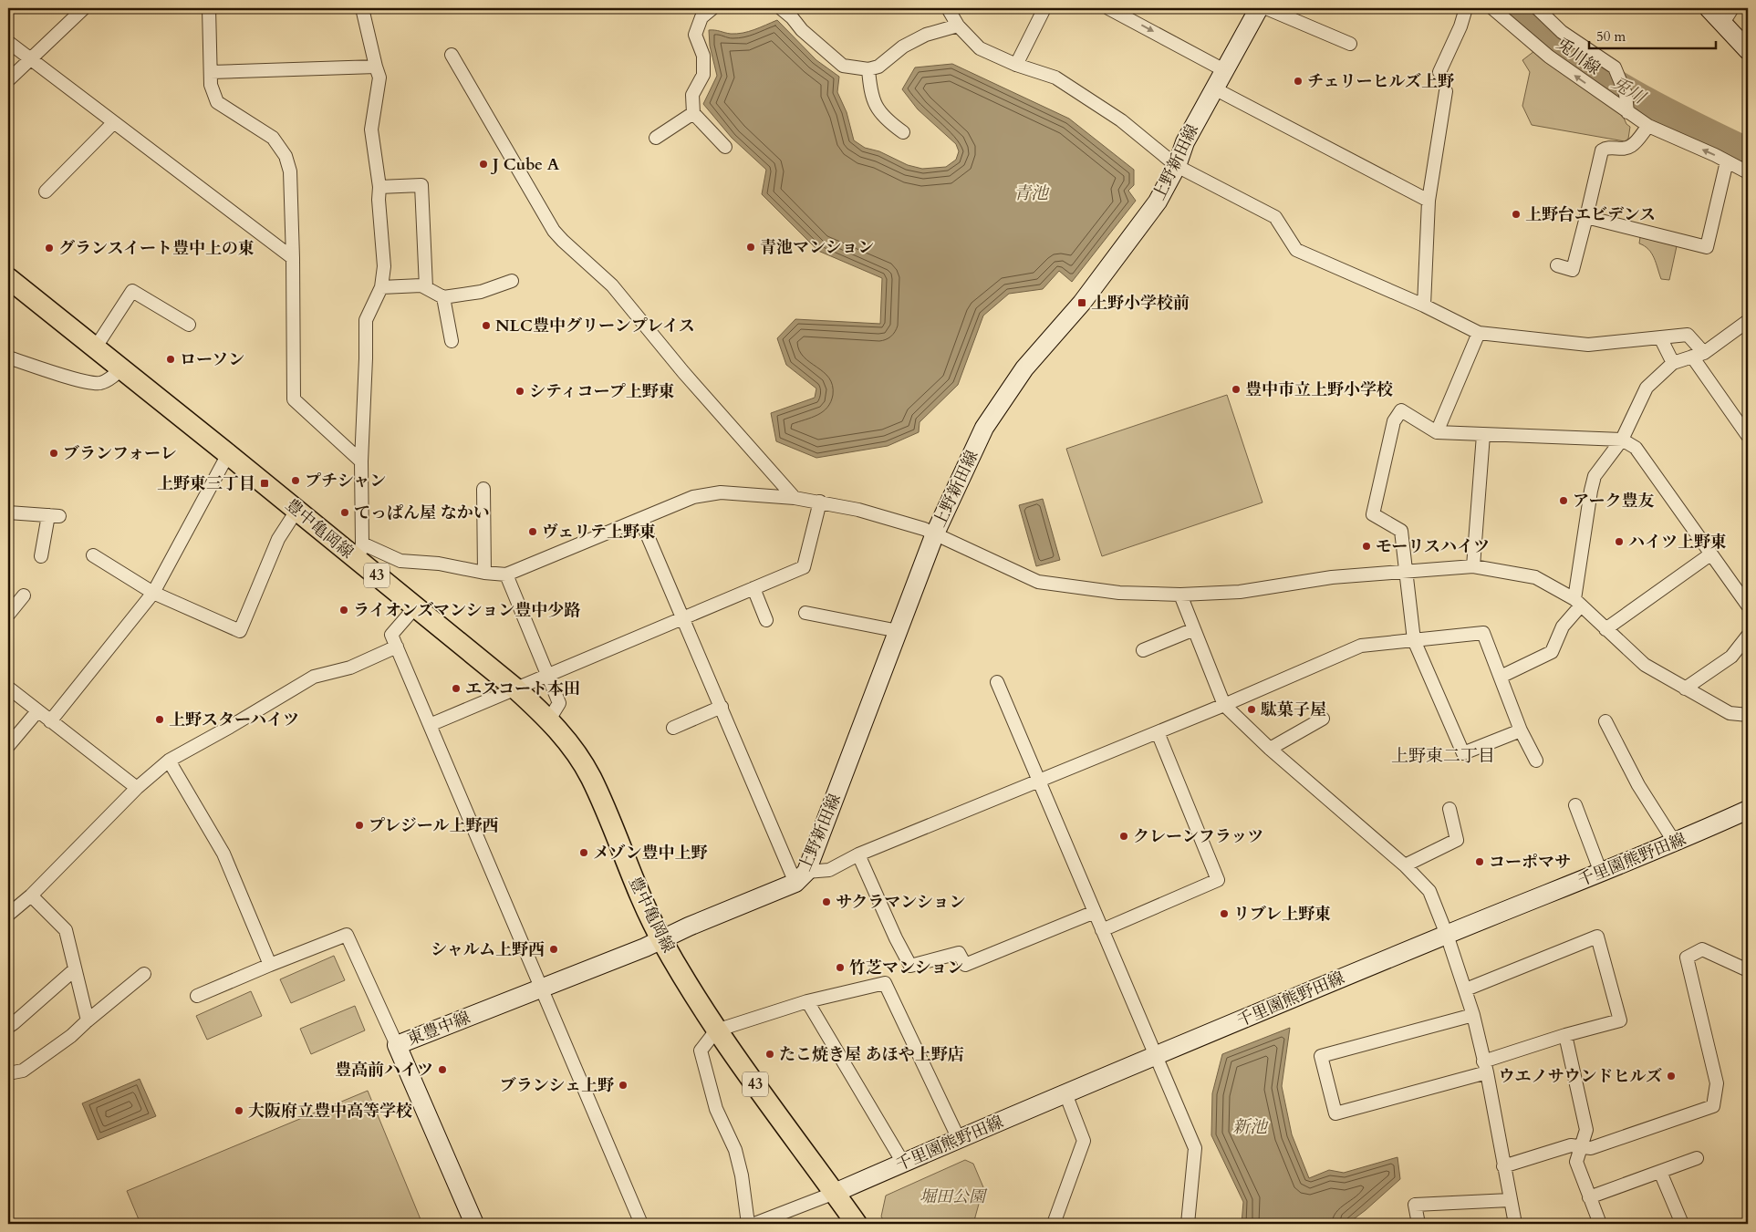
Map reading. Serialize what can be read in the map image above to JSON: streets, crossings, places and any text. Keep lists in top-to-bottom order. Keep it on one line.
{"streets":{"main road":["豊中亀岡線","43"],"street":["兎川線","上野新田線","千里園熊野田線","東豊中線"]},"crossings":[["上野新田線","豊中亀岡線"],["上野新田線","東豊中線"],["豊中亀岡線","千里園熊野田線"],["豊中亀岡線","東豊中線"]],"districts":["上野東二丁目"],"water":["兎川","青池","新池"],"parks":["堀田公園"],"places":{"other":["チェリーヒルズ上野","J Cube A","上野台エビデンス","青池マンション","グランスイート豊中上の東","NLC豊中グリーンプレイス","ローソン","豊中市立上野小学校","シティコープ上野東","ブランフォーレ","プチシャン","アーク豊友","てっぱん屋 なかい","ヴェリテ上野東","ハイツ上野東","モーリスハイツ","ライオンズマンション豊中少路","エスコート本田","駄菓子屋","上野スターハイツ","プレジール上野西","クレーンフラッツ","メゾン豊中上野","コーポマサ","サクラマンション","リブレ上野東","シャルム上野西","竹芝マンション","たこ焼き屋 あほや上野店","豊高前ハイツ","ウエノサウンドヒルズ","ブランシェ上野","大阪府立豊中高等学校"],"transit":["上野小学校前","上野東三丁目"]},"scale_bar":"50 m"}
